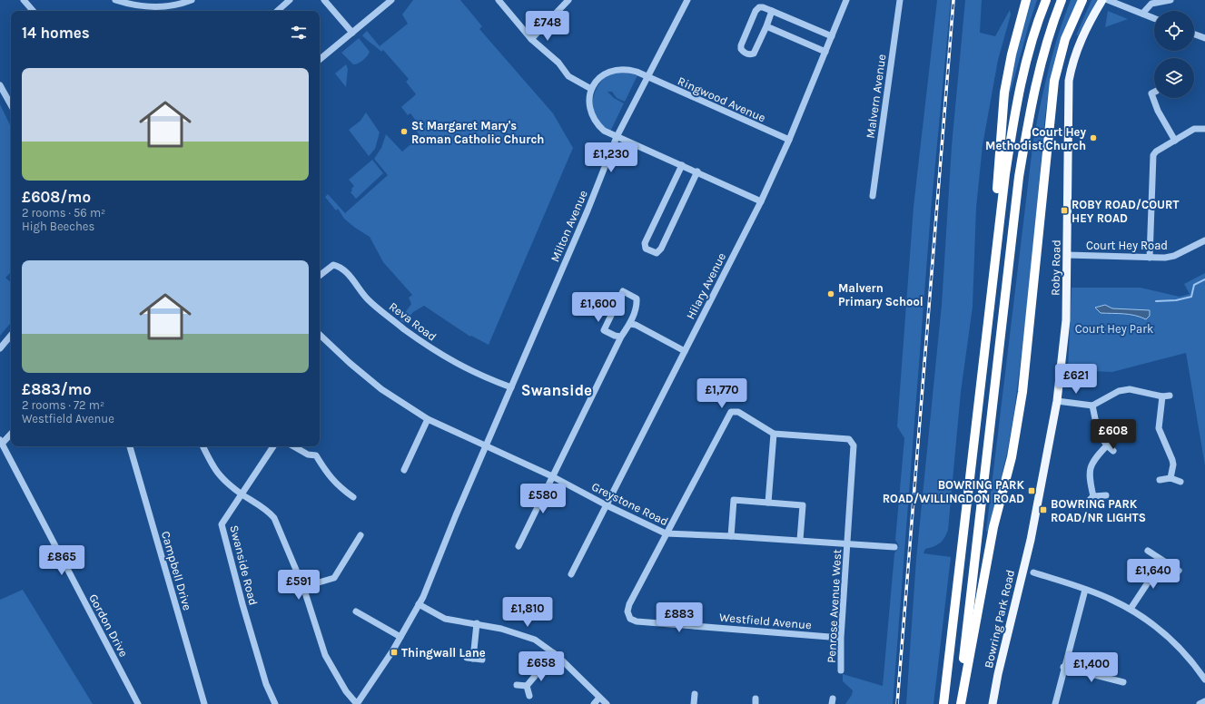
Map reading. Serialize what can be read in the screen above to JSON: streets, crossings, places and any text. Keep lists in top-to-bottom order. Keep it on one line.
{"streets":{"main road":["Roby Road","Bowring Park Road"],"street":["Malvern Avenue","Ringwood Avenue","Milton Avenue","Court Hey Road","Hilary Avenue","Reva Road","Greystone Road","Swanside Road","Campbell Drive","Penrose Avenue West","Westfield Avenue","Gordon Drive"]},"crossings":[["Ringwood Avenue","Milton Avenue"],["Ringwood Avenue","Hilary Avenue"],["Milton Avenue","Reva Road"],["Court Hey Road","Roby Road"],["Roby Road","Bowring Park Road"],["Hilary Avenue","Greystone Road"],["Greystone Road","Penrose Avenue West"],["Greystone Road","Westfield Avenue"],["Penrose Avenue West","Westfield Avenue"]],"districts":["Swanside"],"parks":["Court Hey Park"],"places":{"other":["St Margaret Mary's Roman Catholic Church","Court Hey Methodist Church","Malvern Primary School"],"transit":["ROBY ROAD/COURT HEY ROAD","BOWRING PARK ROAD/WILLINGDON ROAD","BOWRING PARK ROAD/NR LIGHTS","Thingwall Lane"]},"page":{"price":["£748","£1,230","£1,600","£621","£1,770","£608","£580","£865","£1,640","£591","£1,810","£883","£658","£1,400"],"heading":"14 homes","list":[{"name":"£608/mo","note":"2 rooms · 56 m² · High Beeches"},{"name":"£883/mo","note":"2 rooms · 72 m² · Westfield Avenue"}]}}
